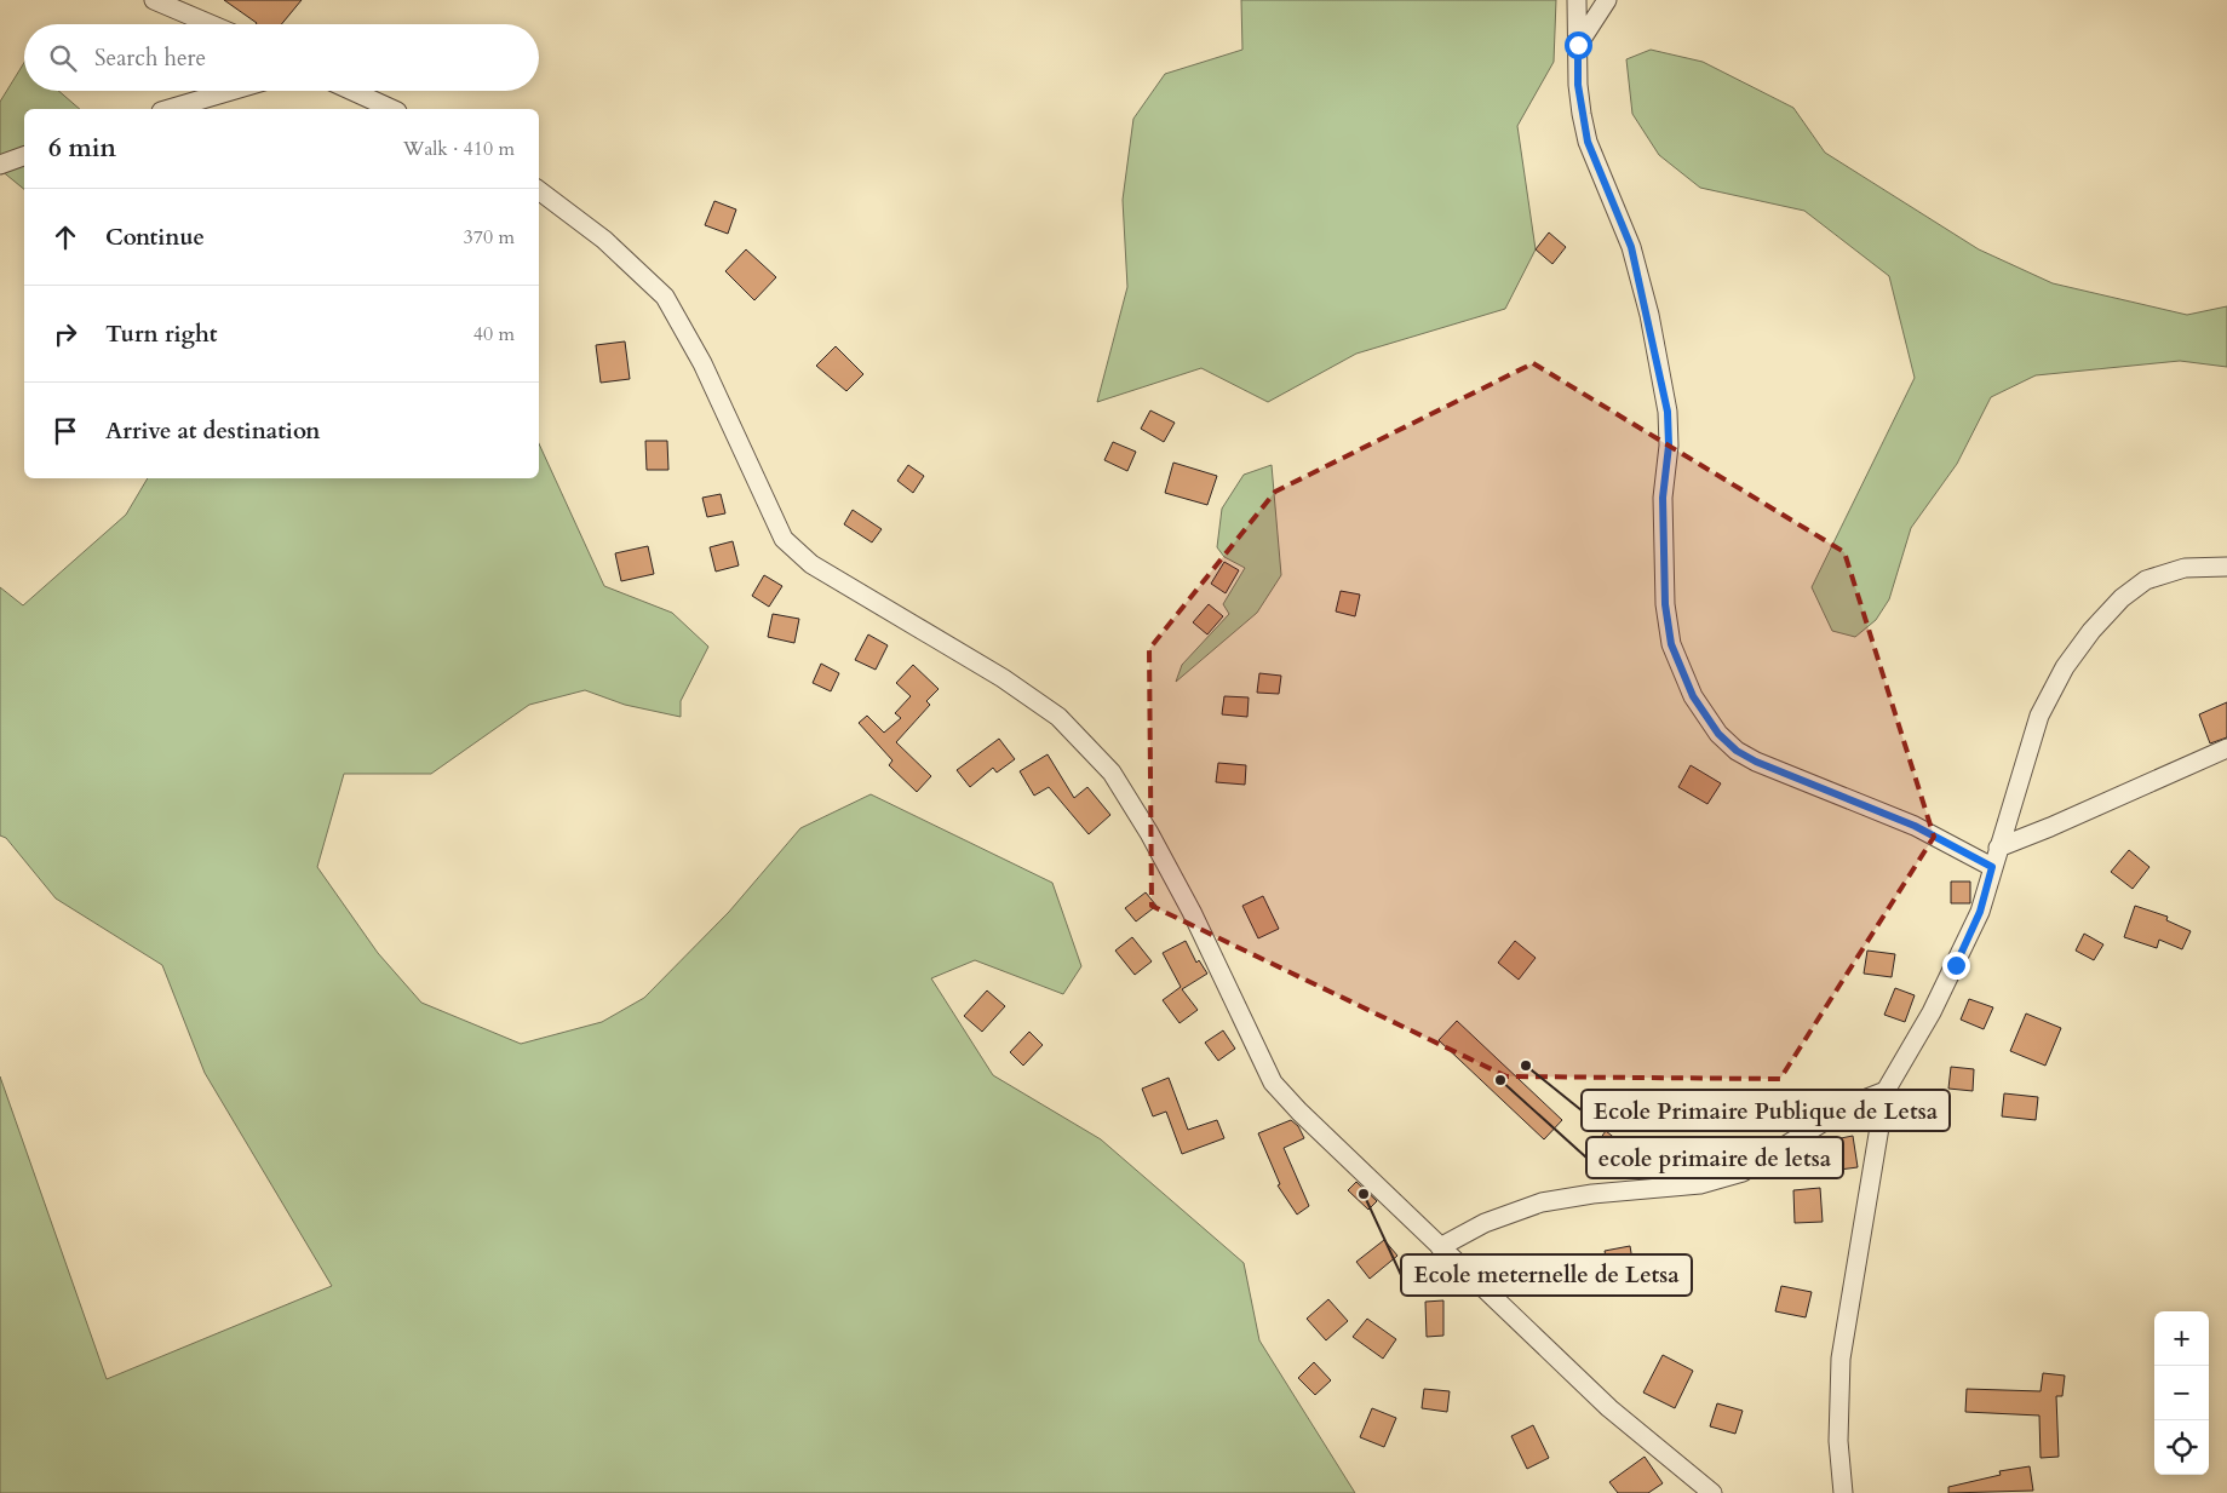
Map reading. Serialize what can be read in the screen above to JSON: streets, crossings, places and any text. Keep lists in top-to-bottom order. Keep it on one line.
{"places":["Ecole Primaire Publique de Letsa","ecole primaire de letsa","Ecole meternelle de Letsa"],"page":{"search":"Search here","heading":["6 min","Walk · 410 m"],"list":[["Continue","370 m"],["Turn right","40 m"],"Arrive at destination"],"map_buttons":["+","−"]}}
